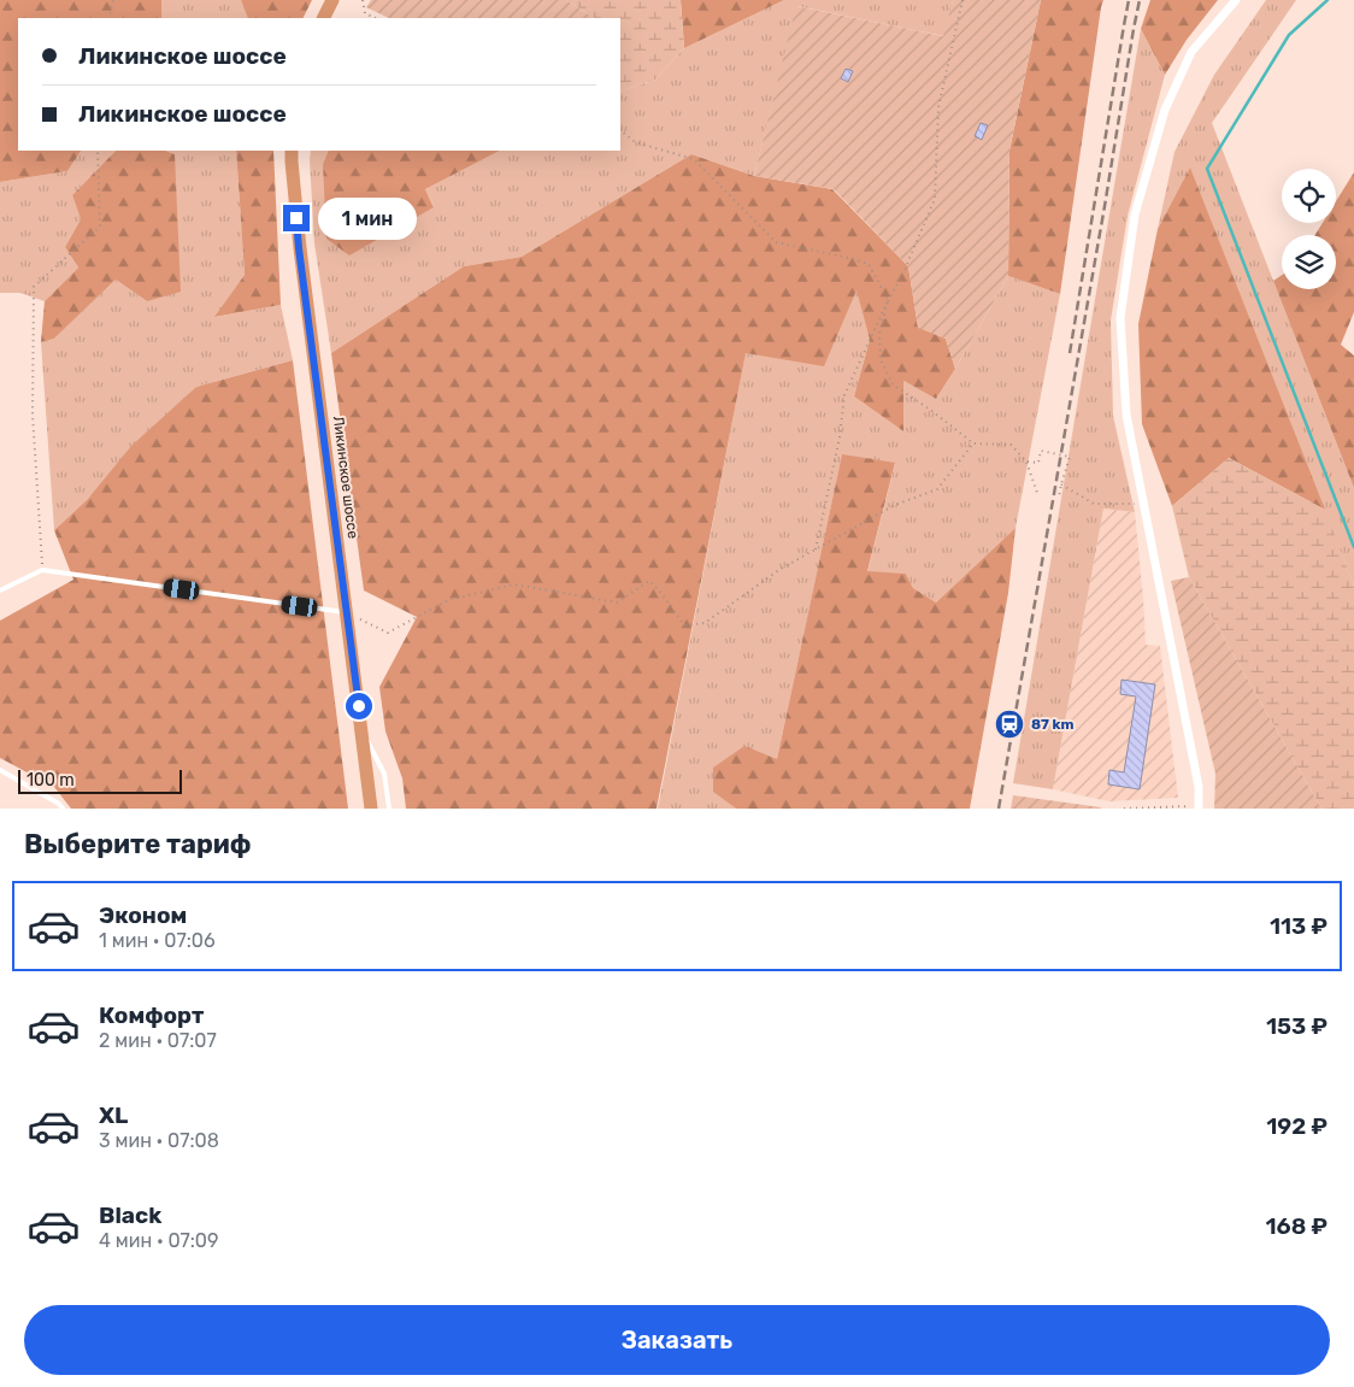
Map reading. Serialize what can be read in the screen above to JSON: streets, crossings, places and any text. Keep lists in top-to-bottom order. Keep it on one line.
{"streets":{"highway":["Ликинское шоссе"]},"places":{"station":["87 km"]},"scale_bar":"100 m","page":{"banner":["Ликинское шоссе","Ликинское шоссе"],"bubble":"1 мин","scale":"100 m","heading":"Выберите тариф","list":[{"name":"Эконом","note":"1 мин · 07:06","value":"113 ₽"},{"name":"Комфорт","note":"2 мин · 07:07","value":"153 ₽"},{"name":"XL","note":"3 мин · 07:08","value":"192 ₽"},{"name":"Black","note":"4 мин · 07:09","value":"168 ₽"}],"buttons":"Заказать"}}
